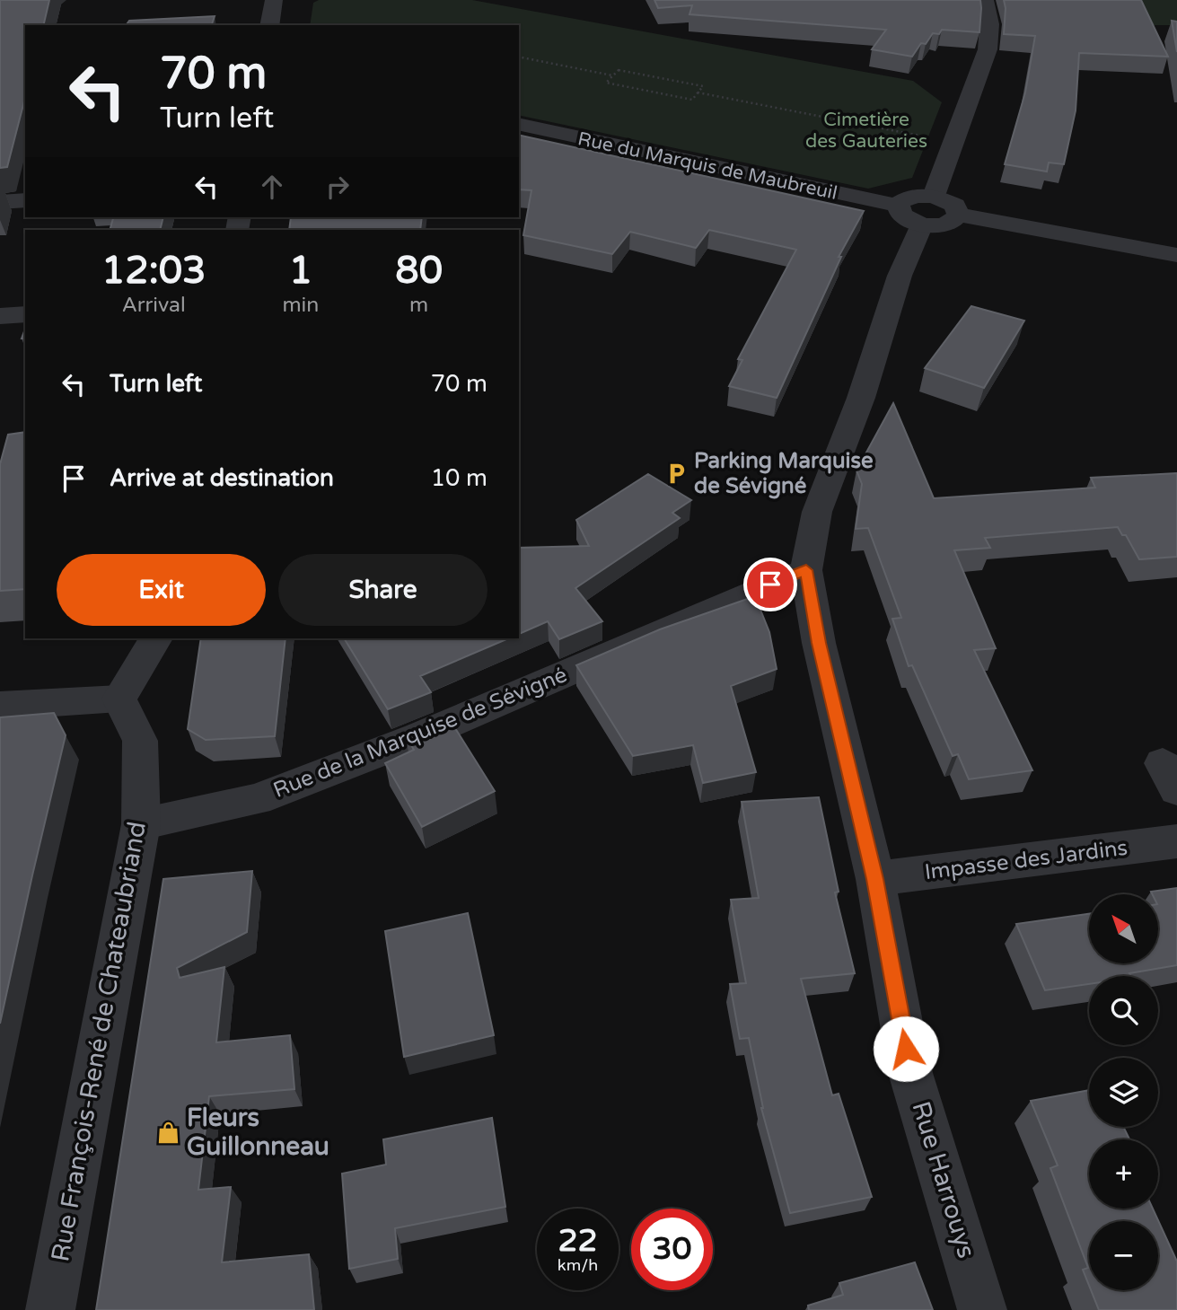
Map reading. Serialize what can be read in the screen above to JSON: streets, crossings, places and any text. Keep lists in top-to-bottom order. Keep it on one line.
{"streets":{"street":["Rue du Marquis de Maubreuil","Rue de la Marquise de Sévigné","Impasse des Jardins","Rue François-René de Chateaubriand","Rue Harrouys"]},"crossings":[["Rue de la Marquise de Sévigné","Rue François-René de Chateaubriand"],["Rue de la Marquise de Sévigné","Rue Harrouys"],["Impasse des Jardins","Rue Harrouys"]],"parks":["Cimetière des Gauteries"],"places":{"parking":["Parking Marquise de Sévigné"],"shop":["Fleurs Guillonneau"]},"north":"top left","page":{"turn":["70 m","Turn left"],"eta":["12:03","Arrival","1","min","80","m"],"list":[{"name":"Turn left","value":"70 m"},{"name":"Arrive at destination","value":"10 m"}],"buttons":["Exit","Share"],"map_buttons":["+","−"],"speed":"22 km/h","limit":"30"}}
